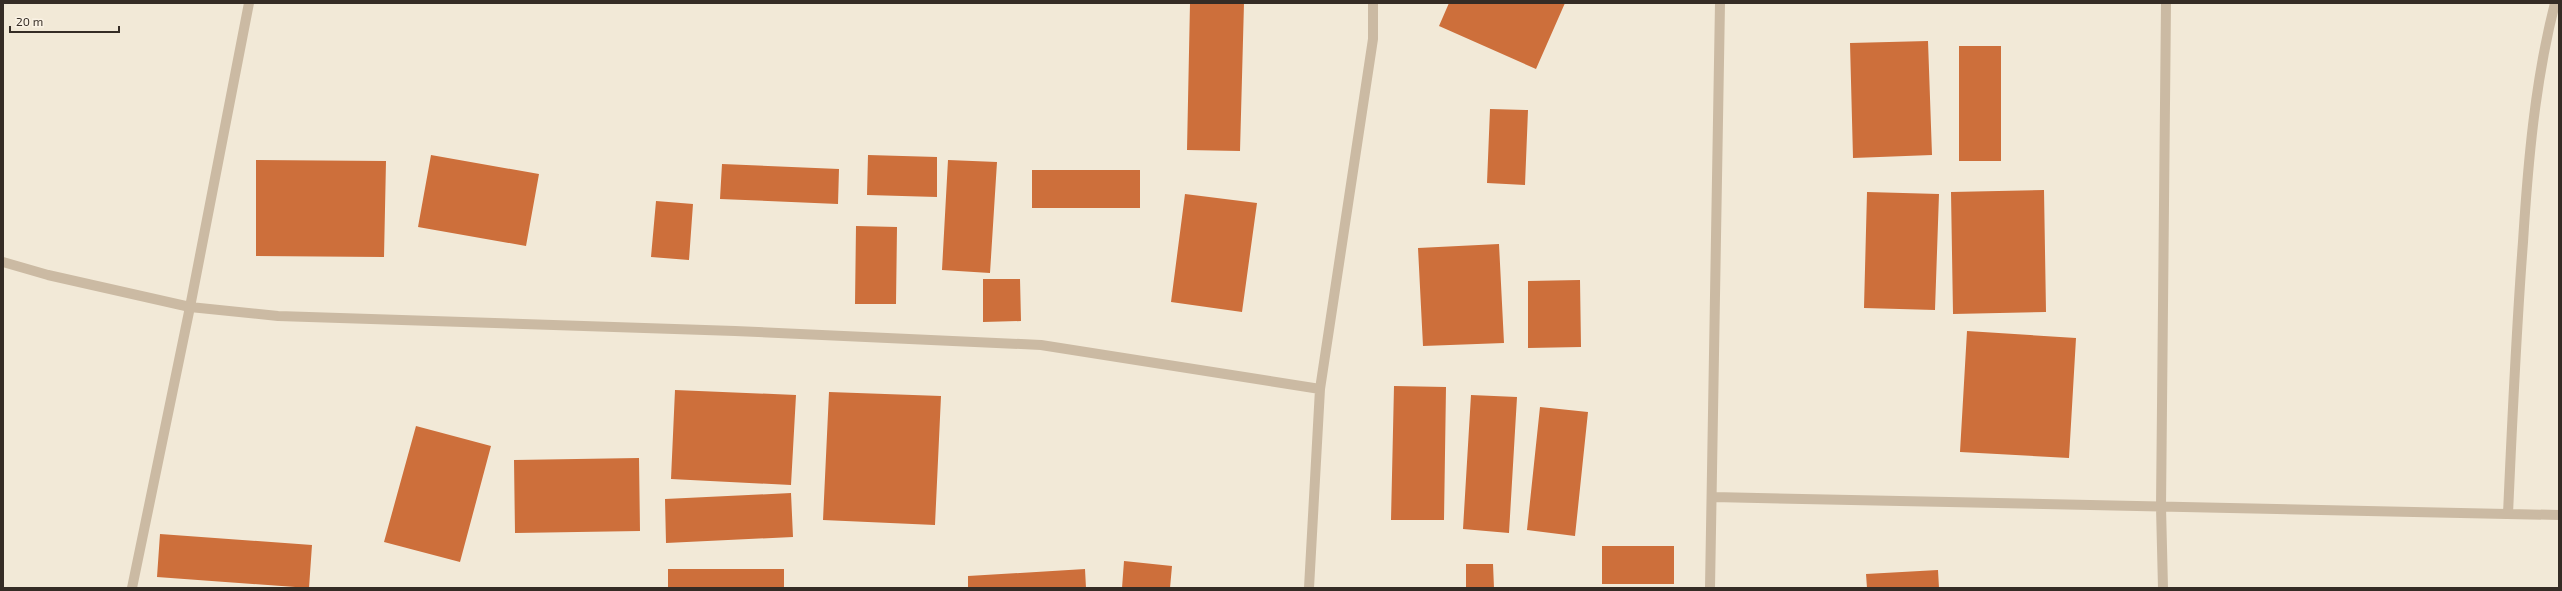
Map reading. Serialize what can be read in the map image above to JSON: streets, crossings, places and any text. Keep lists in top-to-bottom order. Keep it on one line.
{"scale_bar":"20 m"}
